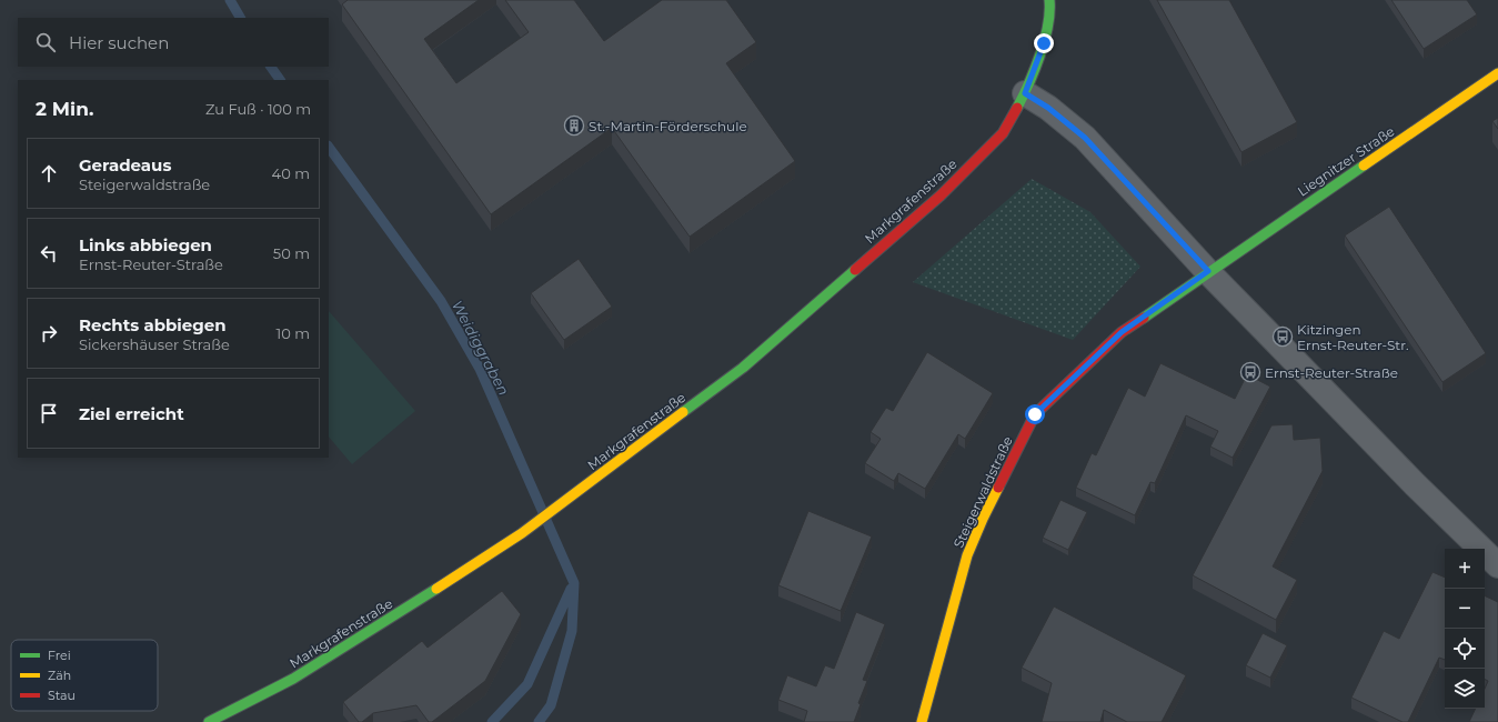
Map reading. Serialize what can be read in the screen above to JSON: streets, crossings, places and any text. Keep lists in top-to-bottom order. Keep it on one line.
{"streets":{"street":["Liegnitzer Straße","Markgrafenstraße","Steigerwaldstraße"]},"crossings":[["Liegnitzer Straße","Steigerwaldstraße"]],"water":["Weidiggraben"],"places":{"building":["St.-Martin-Förderschule"],"bus stop":["Kitzingen Ernst-Reuter-Str.","Ernst-Reuter-Straße"]},"legend":["Frei","Zäh","Stau"],"page":{"search":"Hier suchen","heading":["2 Min.","Zu Fuß · 100 m"],"list":[["Geradeaus","Steigerwaldstraße","40 m"],["Links abbiegen","Ernst-Reuter-Straße","50 m"],["Rechts abbiegen","Sickershäuser Straße","10 m"],"Ziel erreicht"],"map_buttons":["+","−"]}}
